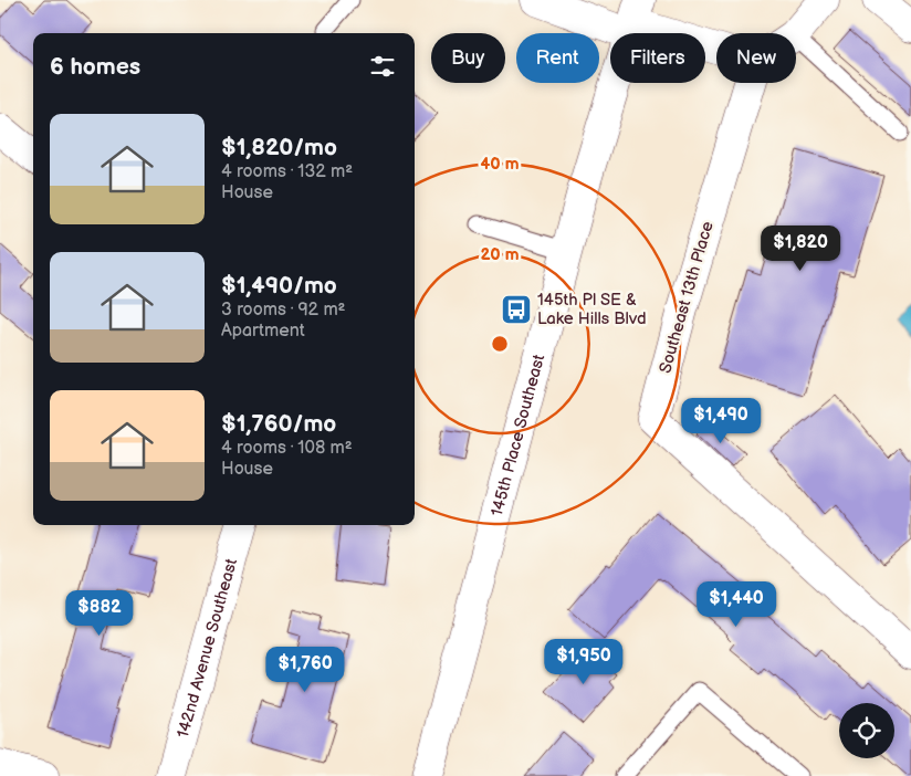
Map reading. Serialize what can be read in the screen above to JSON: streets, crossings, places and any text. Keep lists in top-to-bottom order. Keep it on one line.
{"streets":{"street":["Southeast 13th Place","145th Place Southeast","142nd Avenue Southeast"]},"places":{"bus stop":["145th Pl SE & Lake Hills Blvd"]},"page":{"chip":["Buy","Rent","Filters","New"],"heading":"6 homes","list":[{"name":"$1,820/mo","note":"4 rooms · 132 m² · House"},{"name":"$1,490/mo","note":"3 rooms · 92 m² · Apartment"},{"name":"$1,760/mo","note":"4 rooms · 108 m² · House"}],"price":["$1,820","$1,490","$1,440","$882","$1,950","$1,760"]},"rings":["40 m","20 m"]}
